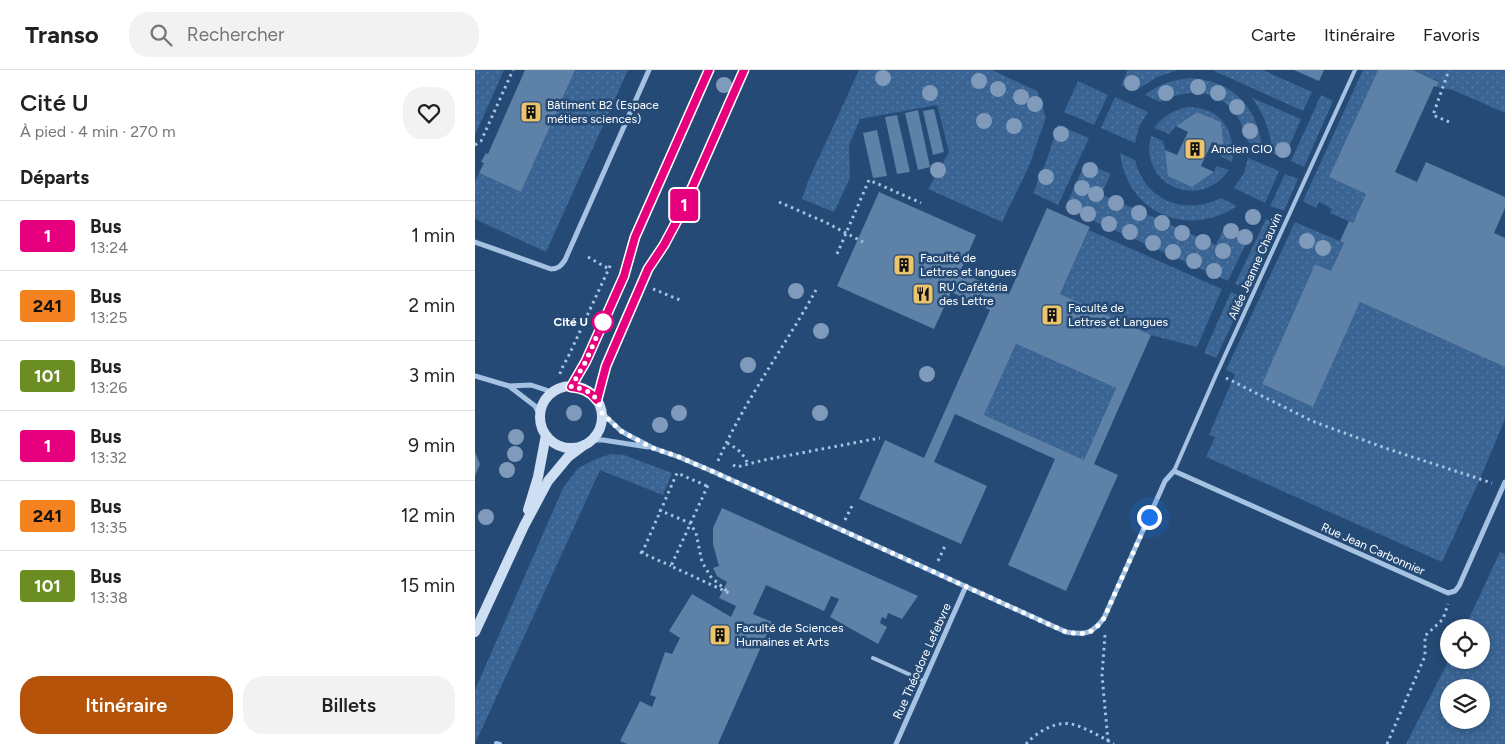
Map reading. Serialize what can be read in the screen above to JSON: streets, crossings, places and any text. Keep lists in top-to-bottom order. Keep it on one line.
{"streets":{"street":["Rue Jean Carbonnier","Rue Théodore Lefebvre"],"lane":["Allée Jeanne Chauvin"]},"crossings":[["Allée Jeanne Chauvin","Rue Jean Carbonnier"]],"places":{"building":["Bâtiment B2 (Espace métiers sciences)","Ancien CIO","Faculté de Lettres et langues","Faculté de Lettres et Langues","Faculté de Sciences Humaines et Arts"],"restaurant":["RU Cafétéria des Lettre"],"other":["Cité U"]},"lines":["bus line 1"],"page":{"header":"Transo","search":"Rechercher","nav":["Carte","Itinéraire","Favoris"],"heading":[["Cité U","À pied · 4 min · 270 m"],"Départs"],"on_map":"1","list":[{"mark":"1","name":"Bus","note":"13:24","value":"1 min"},{"mark":"241","name":"Bus","note":"13:25","value":"2 min"},{"mark":"101","name":"Bus","note":"13:26","value":"3 min"},{"mark":"1","name":"Bus","note":"13:32","value":"9 min"},{"mark":"241","name":"Bus","note":"13:35","value":"12 min"},{"mark":"101","name":"Bus","note":"13:38","value":"15 min"}],"buttons":["Itinéraire","Billets"]}}
